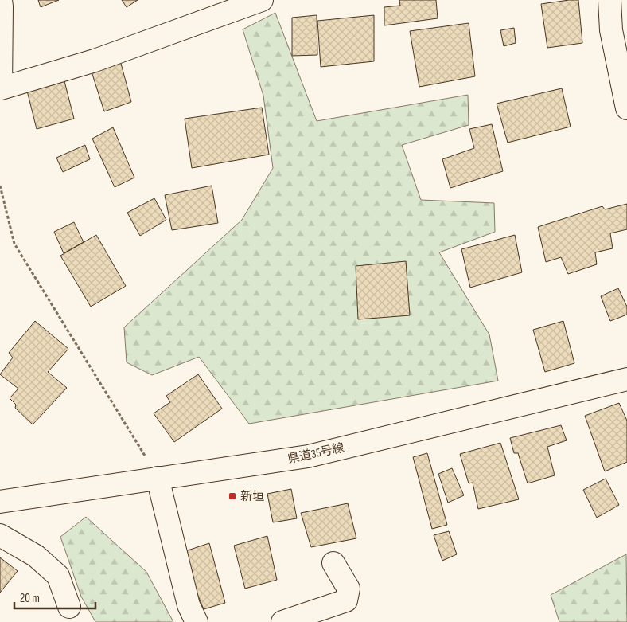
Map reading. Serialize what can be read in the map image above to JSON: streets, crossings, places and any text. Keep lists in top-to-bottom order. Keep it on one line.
{"streets":{"street":["県道35号線"]},"places":{"transit":["新垣"]},"scale_bar":"20 m"}
